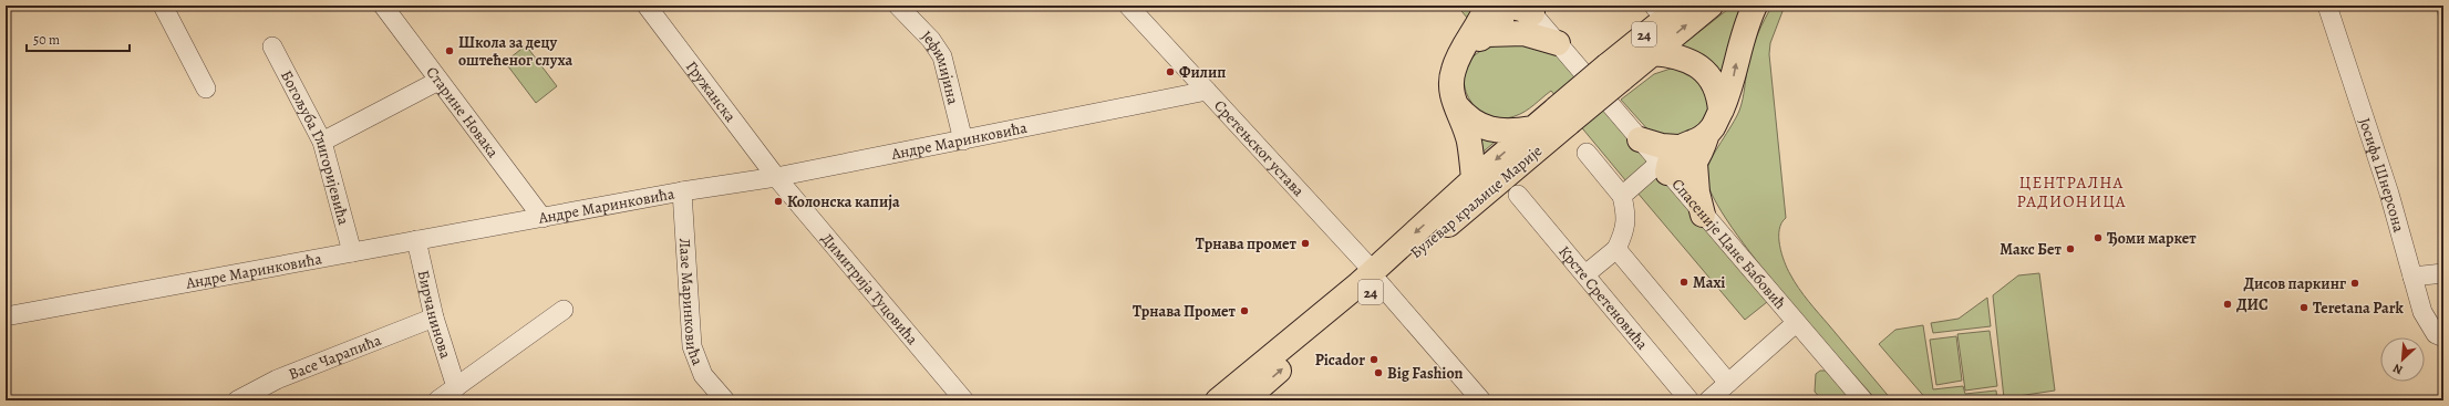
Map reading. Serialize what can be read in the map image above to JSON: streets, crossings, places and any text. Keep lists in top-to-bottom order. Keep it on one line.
{"streets":{"main road":["24","Булевар краљице Марије"],"street":["Јефимијина","Гружанска","Старине Новака","Андре Маринковића","Богољуба Глигоријевића","Сретењског устава","Јосифа Шнерсона","Спасеније Цане Бабовић","Димитрија Туцовића","Крсте Сретеновића","Лазе Маринковића","Бирчанинова","Васе Чарапића"]},"crossings":[["Јефимијина","Андре Маринковића"],["Гружанска","Андре Маринковића"],["Гружанска","Димитрија Туцовића"],["Старине Новака","Андре Маринковића"],["Андре Маринковића","Богољуба Глигоријевића"],["Андре Маринковића","Сретењског устава"],["Андре Маринковића","Димитрија Туцовића"],["Андре Маринковића","Лазе Маринковића"],["Андре Маринковића","Бирчанинова"],["Сретењског устава","Булевар краљице Марије"],["Бирчанинова","Васе Чарапића"]],"districts":["ЦЕНТРАЛНА РАДИОНИЦА"],"places":["Школа за децу оштећеног слуха","Филип","Колонска капија","Ђоми маркет","Трнава промет","Макс Бет","Maxi","Дисов паркинг","ДИС","Teretana Park","Трнава Промет","Picador","Big Fashion"],"scale_bar":"50 m","north":"bottom left"}
